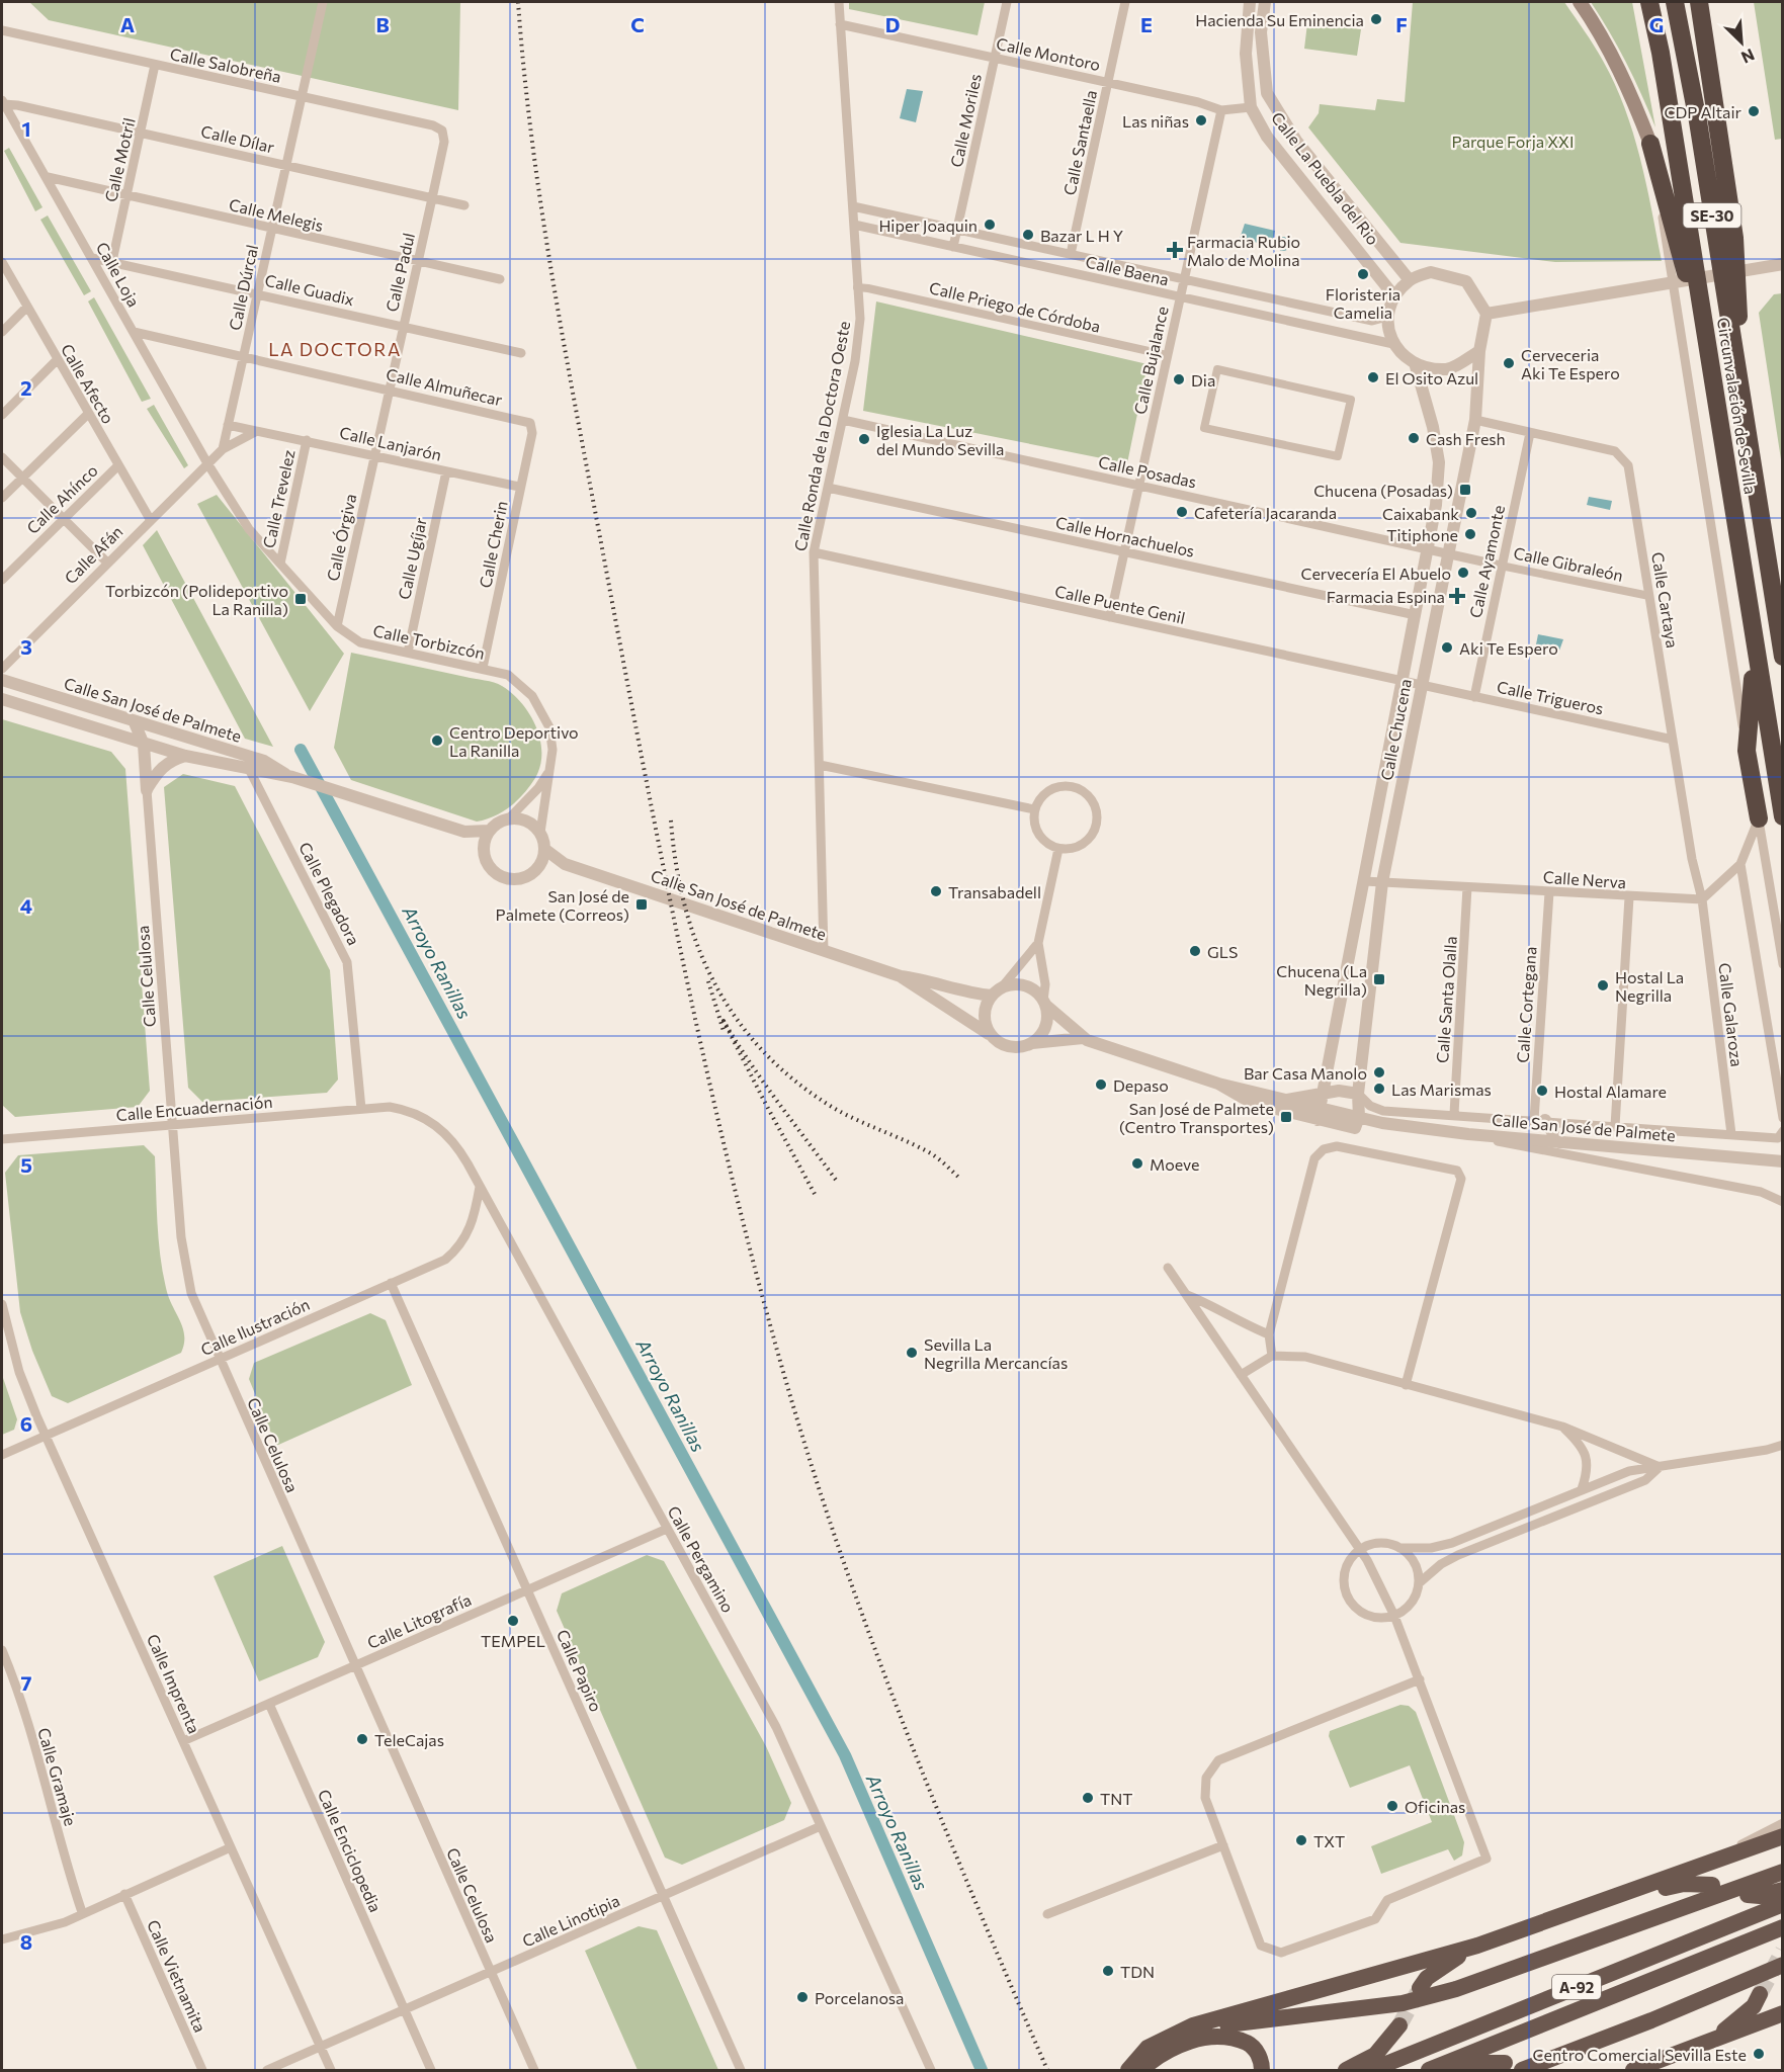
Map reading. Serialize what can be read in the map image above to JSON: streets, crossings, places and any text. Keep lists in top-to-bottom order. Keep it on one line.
{"streets":{"highway":["SE-30","Circunvalación de Sevilla","A-92"],"street":["Calle Montoro","Calle Salobreña","Calle Moriles","Calle Dílar","Calle Santaella","Calle Motril","Calle La Puebla del Rio","Calle Melegis","Calle Baena","Calle Padul","Calle Loja","Calle Dúrcal","Calle Guadix","Calle Priego de Córdoba","Calle Bujalance","Calle Afecto","Calle Almuñecar","Calle Ronda de la Doctora Oeste","Calle Lanjarón","Calle Posadas","Calle Ahínco","Calle Trevelez","Calle Hornachuelos","Calle Órgiva","Calle Cherin","Calle Afán","Calle Ugíjar","Calle Ayamonte","Calle Gibraleón","Calle Cartaya","Calle Puente Genil","Calle Torbizcón","Calle Trigueros","Calle San José de Palmete","Calle Chucena","Calle Nerva","Calle Plegadora","Calle Celulosa","Calle Santa Olalla","Calle Cortegana","Calle Galaroza","Calle Encuadernación","Calle Ilustración","Calle Pergamino","Calle Litografía","Calle Papiro","Calle Imprenta","Calle Gramaje","Calle Enciclopedia","Calle Linotipia","Calle Vietnamita"]},"crossings":[["Calle Montoro","Calle Moriles"],["Calle Montoro","Calle Santaella"],["Calle Montoro","Calle La Puebla del Rio"],["Calle Montoro","Calle Bujalance"],["Calle Montoro","Calle Ronda de la Doctora Oeste"],["Calle Salobreña","Calle Motril"],["Calle Salobreña","Calle Padul"],["Calle Salobreña","Calle Dúrcal"],["Calle Moriles","Calle Baena"],["Calle Dílar","Calle Motril"],["Calle Dílar","Calle Padul"],["Calle Dílar","Calle Loja"],["Calle Dílar","Calle Dúrcal"],["Calle Santaella","Calle Baena"],["Calle Motril","Calle Melegis"],["Calle Motril","Calle Guadix"],["Calle La Puebla del Rio","Calle Baena"],["Calle La Puebla del Rio","Calle Chucena"],["Calle Melegis","Calle Padul"],["Calle Melegis","Calle Loja"],["Calle Melegis","Calle Dúrcal"],["Calle Baena","Calle Bujalance"],["Calle Baena","Calle Ronda de la Doctora Oeste"],["Calle Baena","Calle Chucena"],["Calle Padul","Calle Guadix"],["Calle Padul","Calle Almuñecar"],["Calle Padul","Calle Lanjarón"],["Calle Padul","Calle Órgiva"],["Calle Loja","Calle Guadix"],["Calle Loja","Calle Almuñecar"],["Calle Loja","Calle Afán"],["Calle Loja","Calle Torbizcón"],["Calle Dúrcal","Calle Guadix"],["Calle Dúrcal","Calle Almuñecar"],["Calle Dúrcal","Calle Lanjarón"],["Calle Priego de Córdoba","Calle Bujalance"],["Calle Priego de Córdoba","Calle Ronda de la Doctora Oeste"],["Calle Bujalance","Calle Posadas"],["Calle Bujalance","Calle Hornachuelos"],["Calle Bujalance","Calle Puente Genil"],["Calle Afecto","Calle Ahínco"],["Calle Afecto","Calle Afán"],["Calle Almuñecar","Calle Cherin"],["Calle Ronda de la Doctora Oeste","Calle Posadas"],["Calle Ronda de la Doctora Oeste","Calle Hornachuelos"],["Calle Ronda de la Doctora Oeste","Calle Puente Genil"],["Calle Ronda de la Doctora Oeste","Calle San José de Palmete"],["Calle Lanjarón","Calle Trevelez"],["Calle Lanjarón","Calle Órgiva"],["Calle Lanjarón","Calle Cherin"],["Calle Lanjarón","Calle Ugíjar"],["Calle Posadas","Calle Gibraleón"],["Calle Posadas","Calle Chucena"],["Calle Trevelez","Calle Torbizcón"],["Calle Hornachuelos","Calle Chucena"],["Calle Órgiva","Calle Torbizcón"],["Calle Cherin","Calle Torbizcón"],["Calle Afán","Calle Torbizcón"],["Calle Ugíjar","Calle Torbizcón"],["Calle Ayamonte","Calle Gibraleón"],["Calle Ayamonte","Calle Cartaya"],["Calle Ayamonte","Calle Trigueros"],["Calle Gibraleón","Calle Cartaya"],["Calle Gibraleón","Calle Chucena"],["Calle Cartaya","Calle Trigueros"],["Calle Cartaya","Calle Chucena"],["Calle Cartaya","Calle Nerva"],["Calle Cartaya","Calle Galaroza"],["Calle Puente Genil","Calle Trigueros"],["Calle Puente Genil","Calle Chucena"],["Calle Torbizcón","Calle San José de Palmete"],["Calle Trigueros","Calle Chucena"],["Calle San José de Palmete","Calle Chucena"],["Calle San José de Palmete","Calle Plegadora"],["Calle San José de Palmete","Calle Santa Olalla"],["Calle San José de Palmete","Calle Cortegana"],["Calle San José de Palmete","Calle Galaroza"],["Calle Chucena","Calle Nerva"],["Calle Nerva","Calle Santa Olalla"],["Calle Nerva","Calle Cortegana"],["Calle Nerva","Calle Galaroza"],["Calle Plegadora","Calle Encuadernación"],["Calle Celulosa","Calle Encuadernación"],["Calle Celulosa","Calle Ilustración"],["Calle Celulosa","Calle Litografía"],["Calle Celulosa","Calle Linotipia"],["Calle Encuadernación","Calle Pergamino"],["Calle Ilustración","Calle Pergamino"],["Calle Ilustración","Calle Papiro"],["Calle Ilustración","Calle Imprenta"],["Calle Pergamino","Calle Litografía"],["Calle Pergamino","Calle Linotipia"],["Calle Litografía","Calle Papiro"],["Calle Litografía","Calle Imprenta"],["Calle Litografía","Calle Enciclopedia"],["Calle Papiro","Calle Linotipia"],["Calle Imprenta","Calle Linotipia"],["Calle Enciclopedia","Calle Linotipia"]],"districts":["LA DOCTORA"],"water":["Arroyo Ranillas"],"parks":["Parque Forja XXI"],"places":{"other":["Hacienda Su Eminencia","CDP Altair","Las niñas","Hiper Joaquin","Bazar L H Y","Floristeria Camelia","Cerveceria Aki Te Espero","El Osito Azul","Dia","Cash Fresh","Iglesia La Luz del Mundo Sevilla","Cafetería Jacaranda","Caixabank","Titiphone","Cervecería El Abuelo","Aki Te Espero","Centro Deportivo La Ranilla","Transabadell","GLS","Hostal La Negrilla","Bar Casa Manolo","Depaso","Las Marismas","Hostal Alamare","Moeve","Sevilla La Negrilla Mercancías","TEMPEL","TeleCajas","TNT","Oficinas","TXT","TDN","Porcelanosa","Centro Comercial Sevilla Este"],"health":["Farmacia Rubio Malo de Molina","Farmacia Espina"],"transit":["Chucena (Posadas)","Torbizcón (Polideportivo La Ranilla)","San José de Palmete (Correos)","Chucena (La Negrilla)","San José de Palmete (Centro Transportes)"]},"north":"bottom right","grid":{"columns":["A","B","C","D","E","F","G"],"rows":["1","2","3","4","5","6","7","8"]}}
